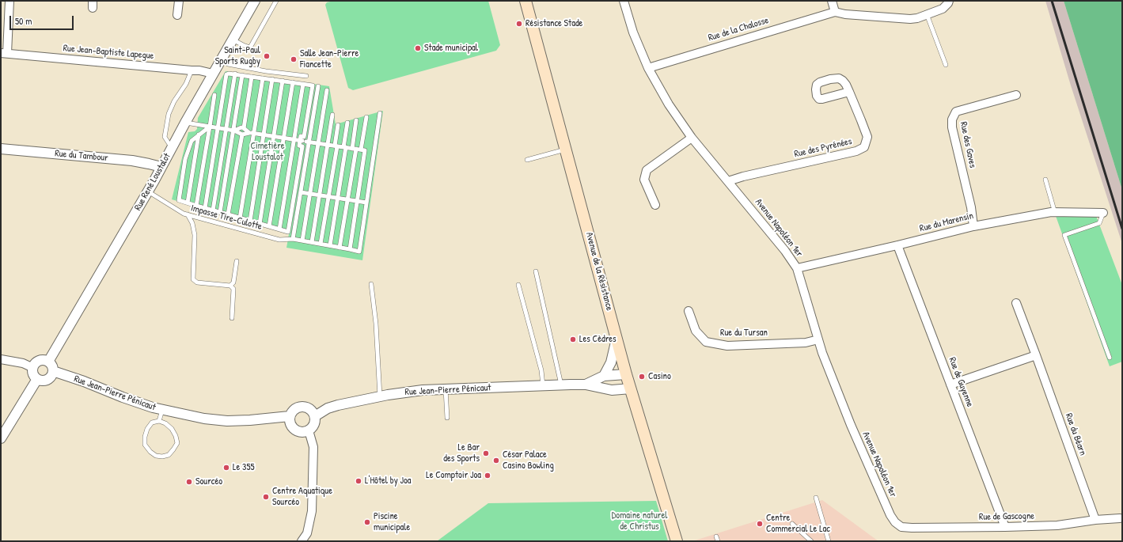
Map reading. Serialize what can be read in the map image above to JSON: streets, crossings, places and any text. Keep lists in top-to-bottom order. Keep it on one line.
{"streets":{"main road":["Avenue de la Résistance"],"street":["Rue de la Chalosse","Rue Jean-Baptiste Lapegue","Rue des Gaves","Rue des Pyrénées","Rue du Tambour","Rue René Loustalot","Rue du Marensin","Avenue Napoléon 1er","Rue du Tursan","Rue de Guyenne","Rue Jean-Pierre Pénicaut","Rue du Béarn","Rue de Gascogne"],"lane":["Impasse Tire-Culotte"]},"crossings":[["Rue de la Chalosse","Avenue Napoléon 1er"],["Rue Jean-Baptiste Lapegue","Rue René Loustalot"],["Rue des Gaves","Rue du Marensin"],["Rue des Pyrénées","Avenue Napoléon 1er"],["Rue du Tambour","Rue René Loustalot"],["Rue René Loustalot","Impasse Tire-Culotte"],["Rue René Loustalot","Rue Jean-Pierre Pénicaut"],["Rue du Marensin","Avenue Napoléon 1er"],["Rue du Marensin","Rue de Guyenne"],["Avenue Napoléon 1er","Rue du Tursan"],["Avenue Napoléon 1er","Rue de Gascogne"],["Avenue de la Résistance","Rue Jean-Pierre Pénicaut"],["Rue de Guyenne","Rue de Gascogne"],["Rue du Béarn","Rue de Gascogne"]],"parks":["Cimetière Loustalot","Domaine naturel de Christus"],"places":["Résistance Stade","Stade municipal","Saint-Paul Sports Rugby","Salle Jean-Pierre Fiancette","Les Cèdres","Casino","Le Bar des Sports","César Palace Casino Bowling","Le 355","Le Comptoir Joa","L'Hôtel by Joa","Sourcéo","Centre Aquatique Sourcéo","Piscine municipale","Centre Commercial Le Lac"],"scale_bar":"50 m"}
